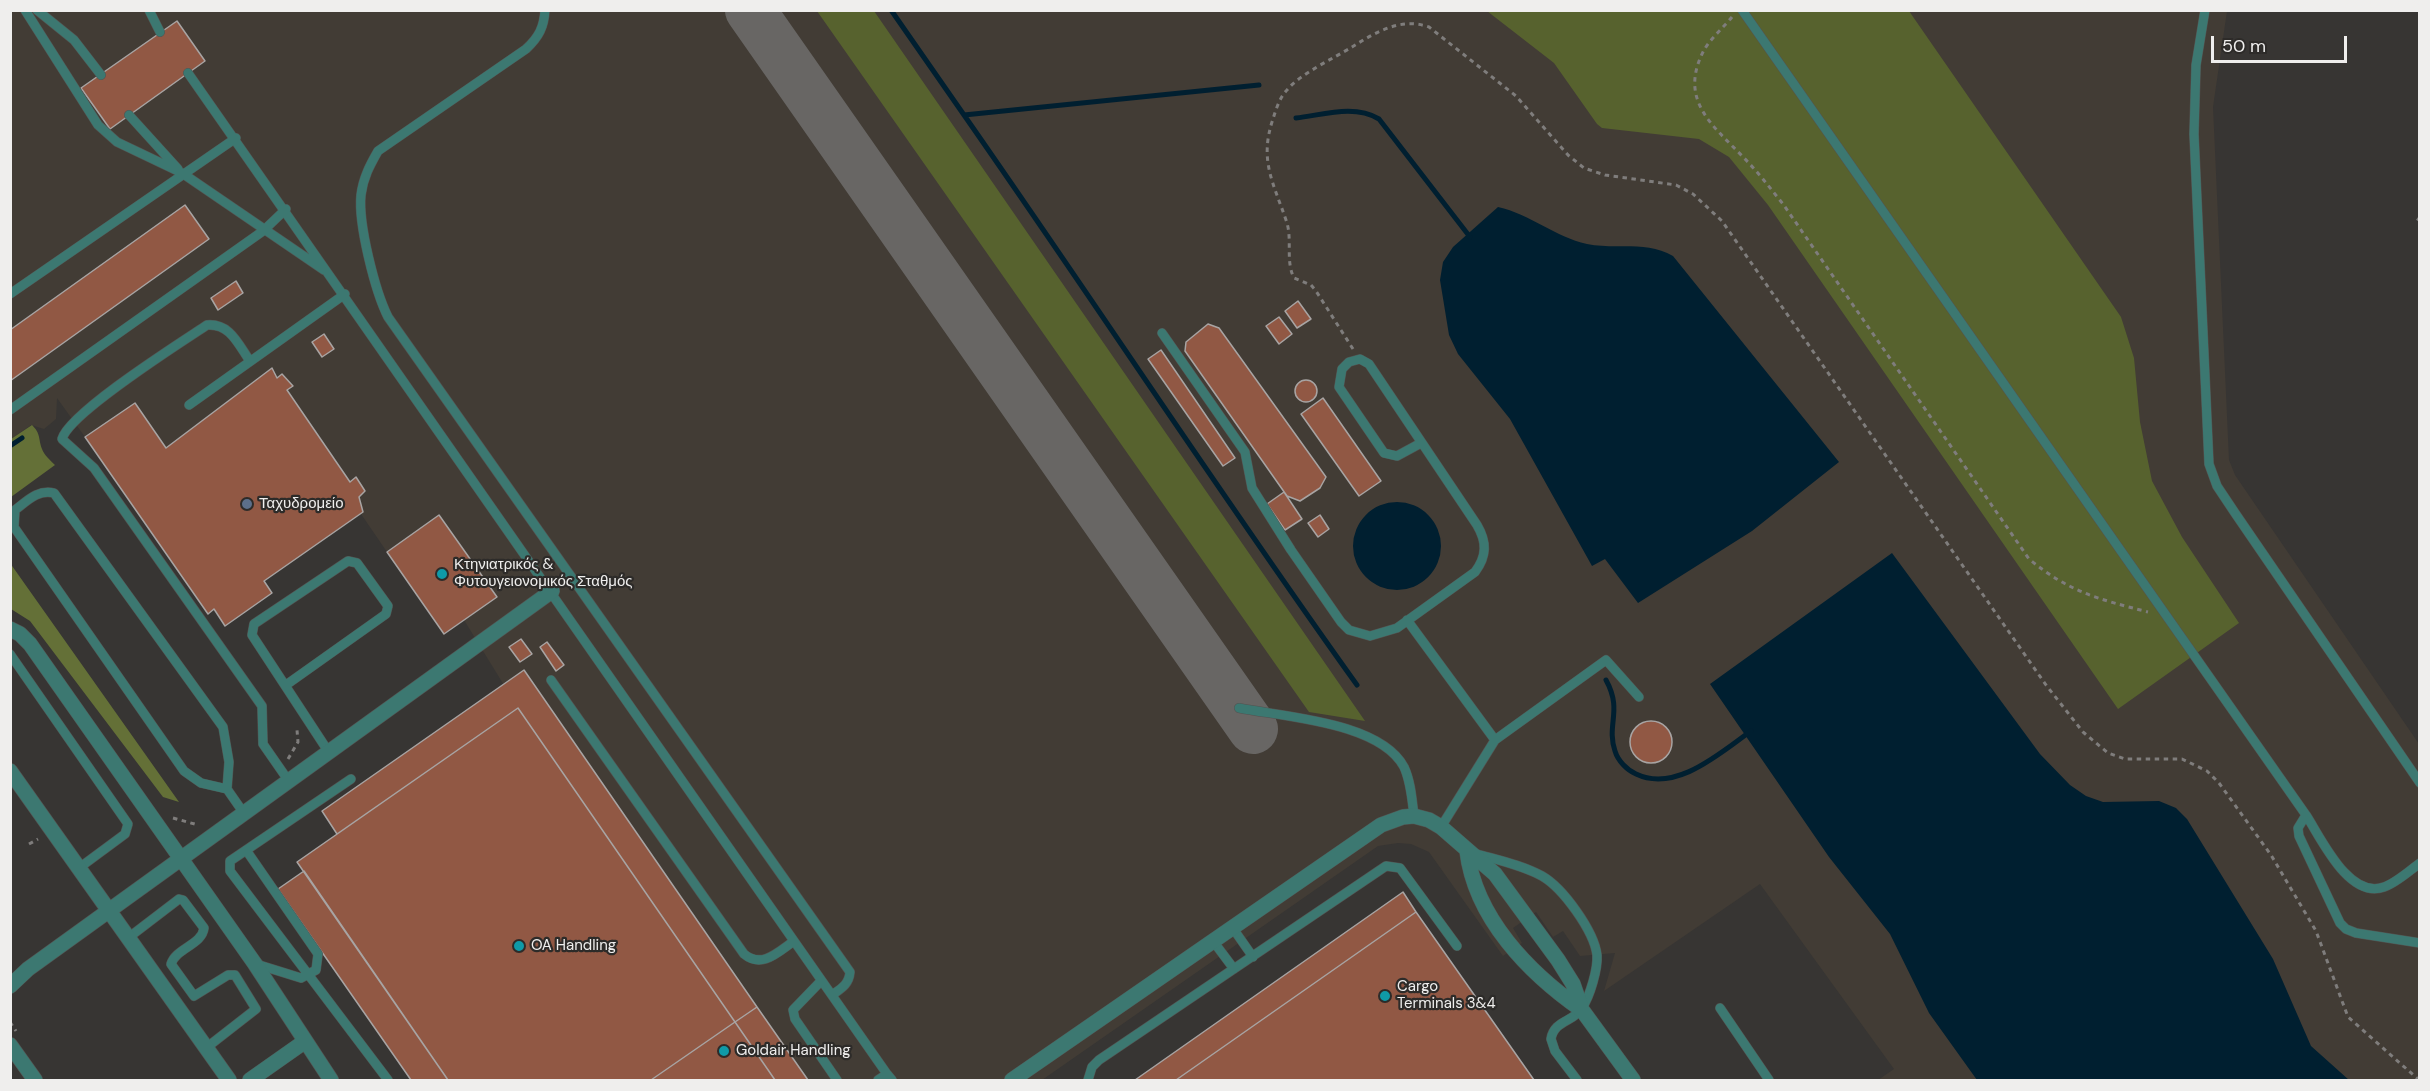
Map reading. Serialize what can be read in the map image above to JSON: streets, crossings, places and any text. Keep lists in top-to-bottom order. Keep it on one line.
{"places":["Ταχυδρομείο","Κτηνιατρικός & Φυτουγειονομικός Σταθμός","OA Handling","Cargo Terminals 3&4","Goldair Handling"],"scale_bar":"50 m"}
